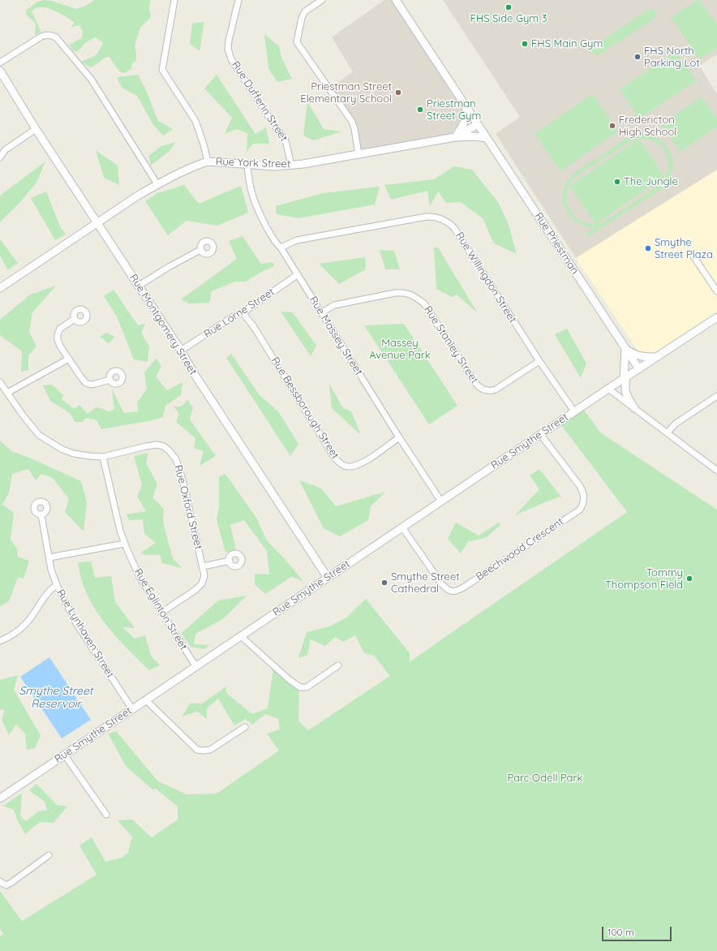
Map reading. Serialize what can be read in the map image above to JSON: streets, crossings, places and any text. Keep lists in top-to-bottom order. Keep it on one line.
{"streets":{"street":["Rue Dufferin Street","Rue York Street","Rue Priestman","Rue Willingdon Street","Rue Lorne Street","Rue Montgomery Street","Rue Massey Street","Rue Stanley Street","Rue Bessborough Street","Rue Smythe Street","Rue Oxford Street","Beechwood Crescent","Rue Eglinton Street","Rue Lynhaven Street"]},"crossings":[["Rue Dufferin Street","Rue York Street"],["Rue York Street","Rue Priestman"],["Rue York Street","Rue Montgomery Street"],["Rue York Street","Rue Massey Street"],["Rue Priestman","Rue Smythe Street"],["Rue Willingdon Street","Rue Massey Street"],["Rue Willingdon Street","Rue Stanley Street"],["Rue Willingdon Street","Rue Smythe Street"],["Rue Lorne Street","Rue Montgomery Street"],["Rue Lorne Street","Rue Massey Street"],["Rue Lorne Street","Rue Bessborough Street"],["Rue Montgomery Street","Rue Smythe Street"],["Rue Massey Street","Rue Stanley Street"],["Rue Massey Street","Rue Bessborough Street"],["Rue Massey Street","Rue Smythe Street"],["Rue Smythe Street","Beechwood Crescent"],["Rue Smythe Street","Rue Eglinton Street"],["Rue Smythe Street","Rue Lynhaven Street"],["Rue Oxford Street","Rue Eglinton Street"]],"water":["Smythe Street Reservoir"],"parks":["Massey Avenue Park","Parc Odell Park"],"places":["FHS Side Gym 3","FHS Main Gym","FHS North Parking Lot","Priestman Street Elementary School","Priestman Street Gym","Fredericton High School","The Jungle","Smythe Street Plaza","Tommy Thompson Field","Smythe Street Cathedral"],"scale_bar":"100 m"}
